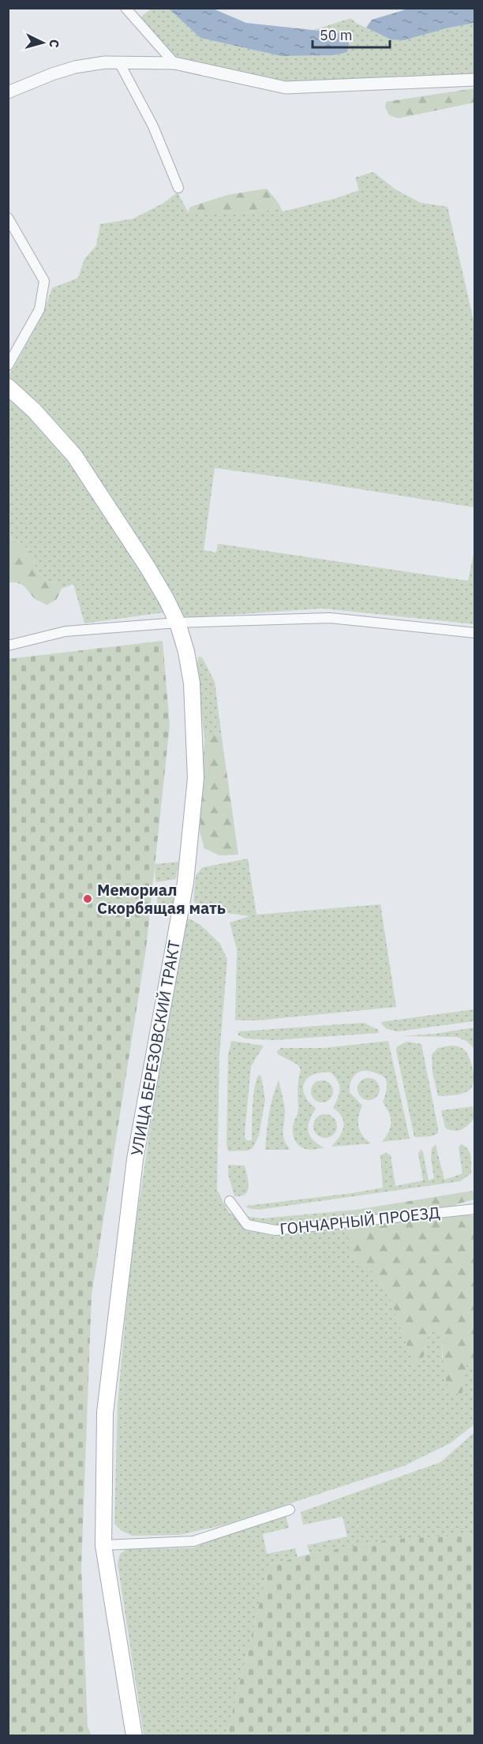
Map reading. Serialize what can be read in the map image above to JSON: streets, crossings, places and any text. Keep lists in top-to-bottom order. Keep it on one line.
{"streets":{"main road":["УЛИЦА БЕРЕЗОВСКИЙ ТРАКТ"],"street":["ГОНЧАРНЫЙ ПРОЕЗД"]},"places":["Мемориал Скорбящая мать"],"scale_bar":"50 m","north":"right"}
